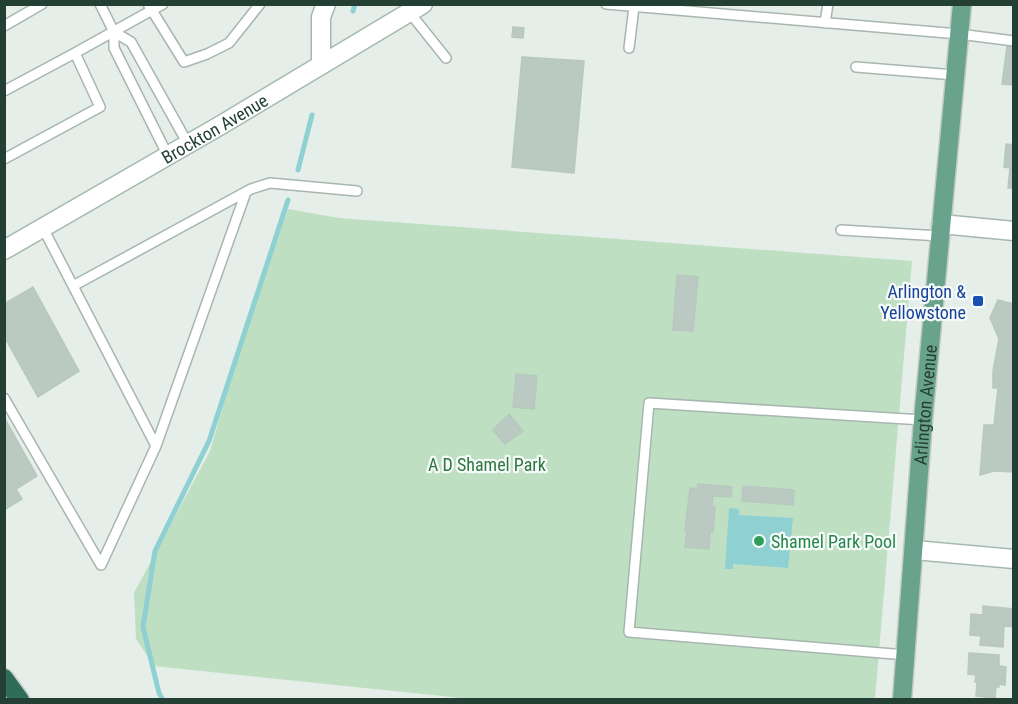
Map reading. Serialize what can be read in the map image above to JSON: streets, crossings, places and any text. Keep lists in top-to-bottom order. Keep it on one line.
{"streets":{"main road":["Brockton Avenue","Arlington Avenue"]},"parks":["A D Shamel Park"],"places":{"transit":["Arlington & Yellowstone"],"other":["Shamel Park Pool"]}}
